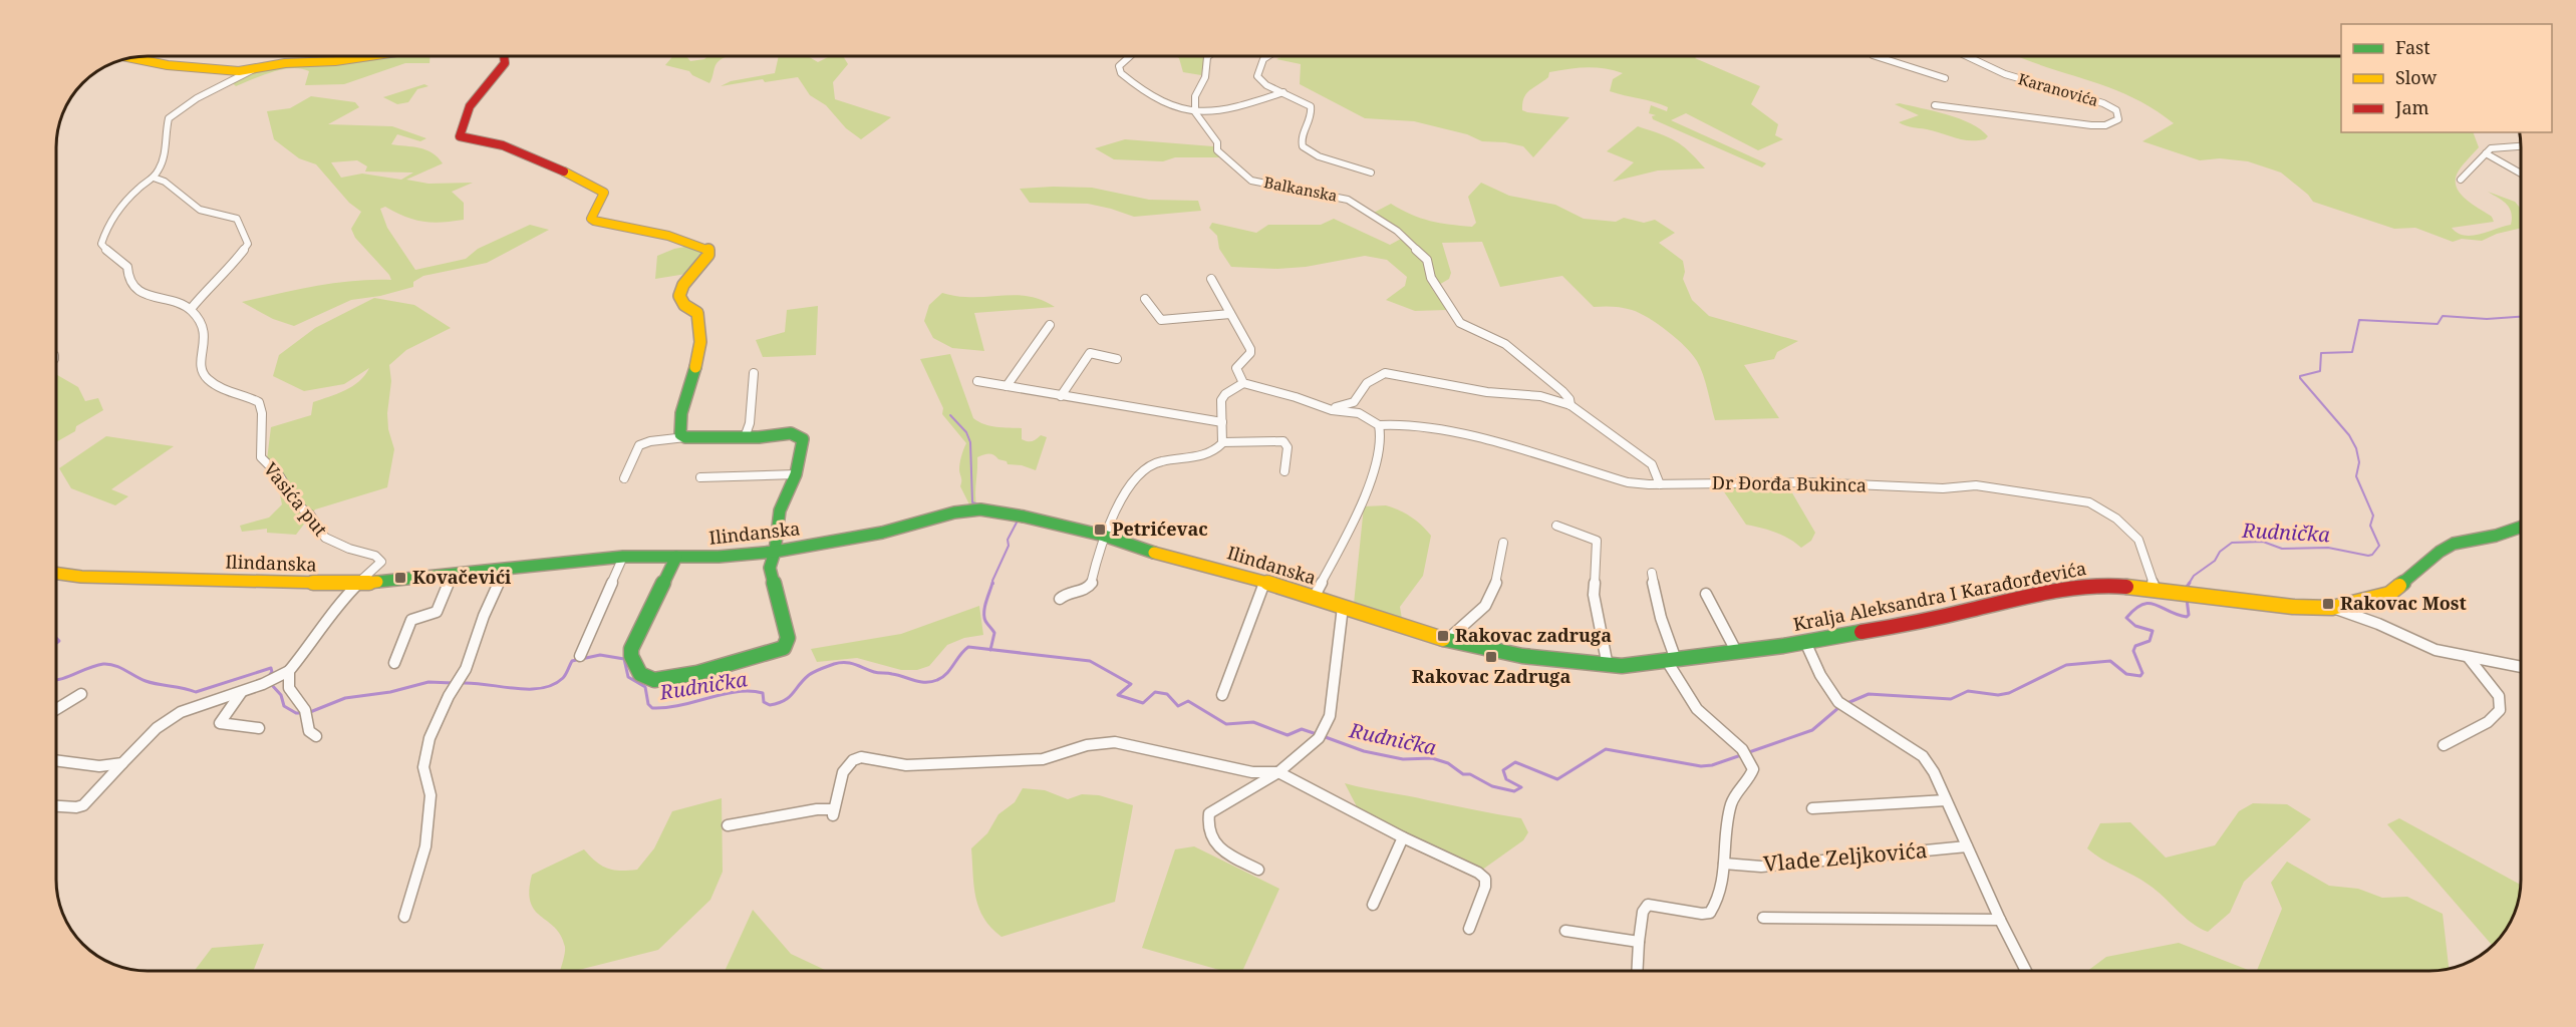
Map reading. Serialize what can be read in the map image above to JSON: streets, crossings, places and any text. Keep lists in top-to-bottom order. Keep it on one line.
{"streets":{"street":["Karanovića","Balkanska","Dr Đorđa Bukinca","Vasića put","Ilindanska","Kralja Aleksandra I Karađorđevića","Vlade Zeljkovića"]},"crossings":[["Dr Đorđa Bukinca","Kralja Aleksandra I Karađorđevića"],["Vasića put","Ilindanska"],["Ilindanska","Kralja Aleksandra I Karađorđevića"]],"water":["Rudnička"],"places":{"transit":["Petrićevac","Kovačevići","Rakovac Most","Rakovac zadruga","Rakovac Zadruga"]},"legend":["Fast","Slow","Jam"]}
